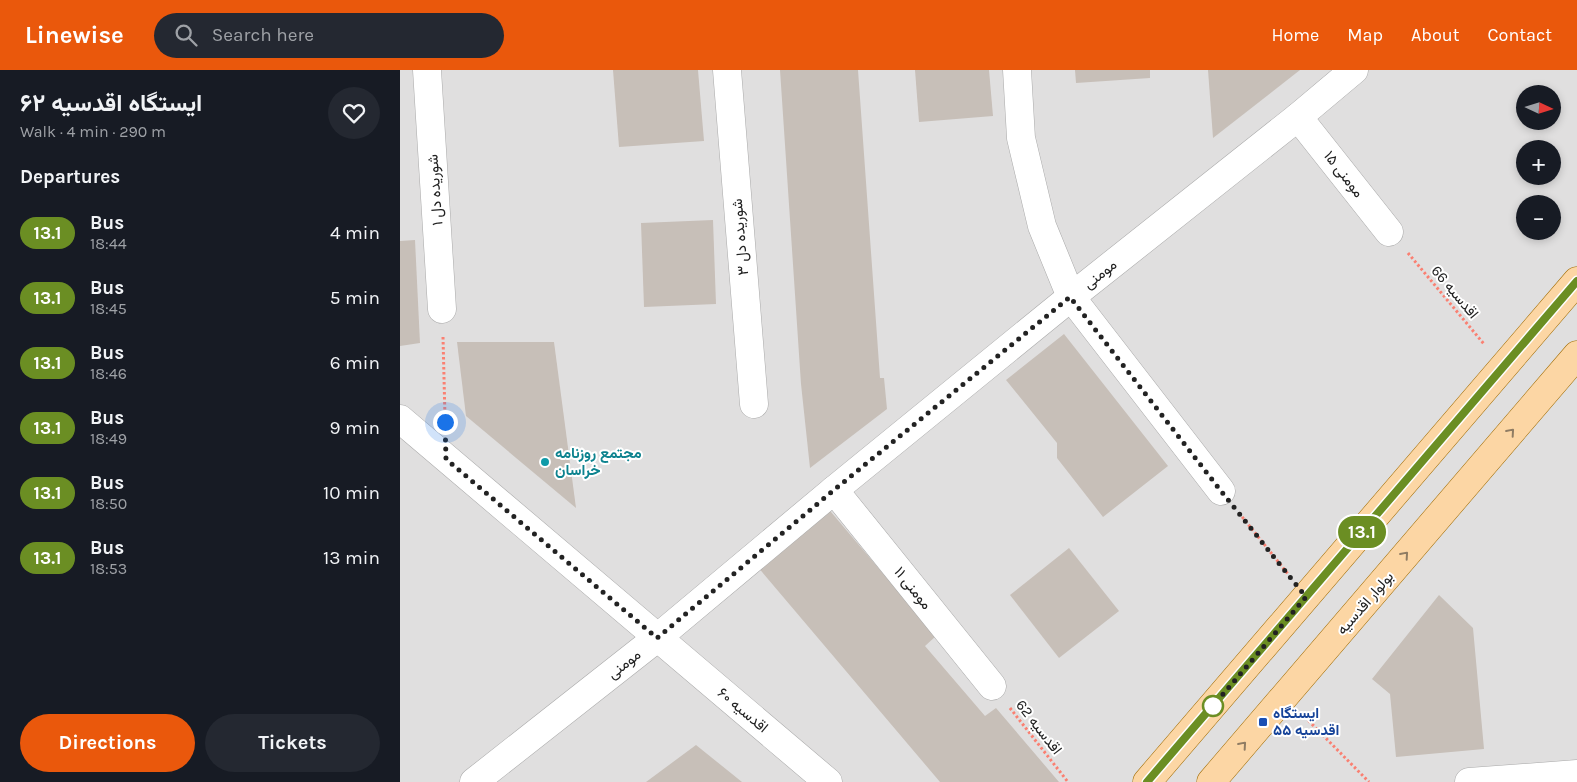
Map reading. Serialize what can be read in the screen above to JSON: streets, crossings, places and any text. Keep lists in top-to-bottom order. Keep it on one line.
{"streets":{"main road":["بولوار اقدسیه"],"street":["مومنی ۱۵","شوریده دل ۱","شوریده دل ۳","مومنی","مومنی ۱۱","اقدسیه ۶۰"],"path":["اقدسیه 66","اقدسیه 62"]},"crossings":[["مومنی ۱۵","مومنی"],["مومنی ۱۵","اقدسیه 66"],["مومنی","مومنی ۱۱"],["مومنی","اقدسیه ۶۰"],["مومنی ۱۱","اقدسیه 62"]],"places":{"other":["مجتمع روزنامه خراسان"],"transit":["ایستگاه اقدسیه ۵۵"]},"lines":["bus line 13.1"],"north":"right","page":{"header":"Linewise","search":"Search here","nav":["Home","Map","About","Contact"],"heading":[["ایستگاه اقدسیه ۶۲","Walk · 4 min · 290 m"],"Departures"],"on_map":"13.1","map_buttons":["+","−"],"list":[{"mark":"13.1","name":"Bus","note":"18:44","value":"4 min"},{"mark":"13.1","name":"Bus","note":"18:45","value":"5 min"},{"mark":"13.1","name":"Bus","note":"18:46","value":"6 min"},{"mark":"13.1","name":"Bus","note":"18:49","value":"9 min"},{"mark":"13.1","name":"Bus","note":"18:50","value":"10 min"},{"mark":"13.1","name":"Bus","note":"18:53","value":"13 min"}],"buttons":["Directions","Tickets"]}}
